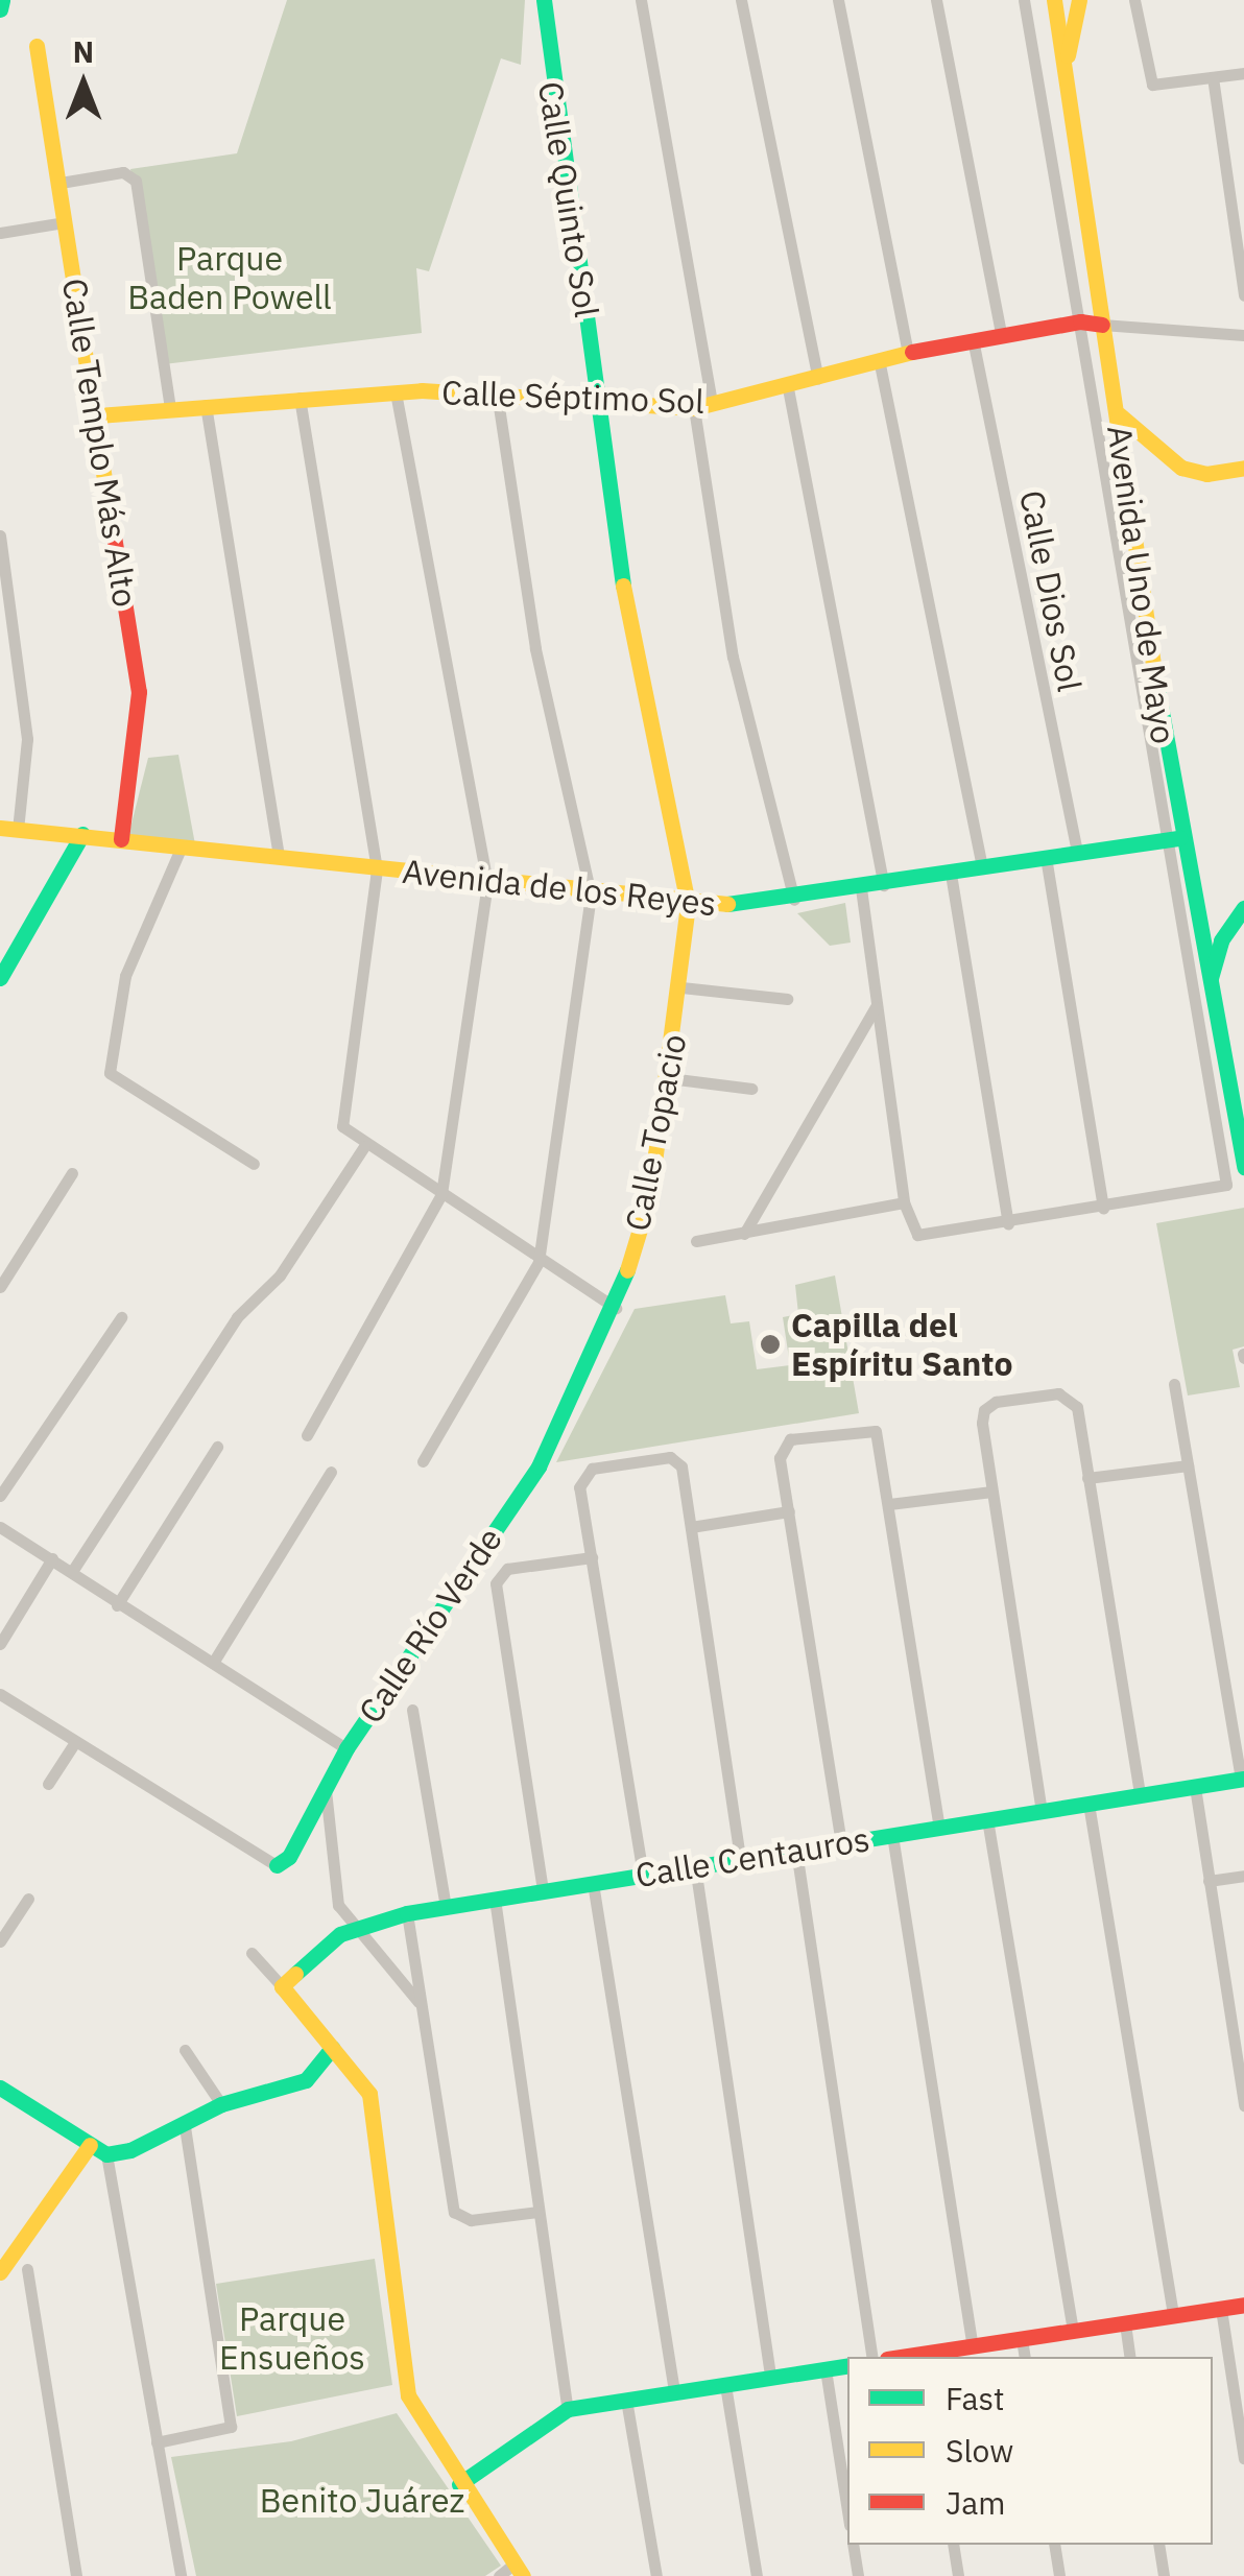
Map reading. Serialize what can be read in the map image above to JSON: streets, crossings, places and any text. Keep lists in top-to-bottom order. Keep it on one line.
{"streets":{"street":["Calle Quinto Sol","Calle Séptimo Sol","Calle Templo Más Alto","Avenida Uno de Mayo","Calle Dios Sol","Avenida de los Reyes","Calle Topacio","Calle Río Verde","Calle Centauros"]},"crossings":[["Calle Quinto Sol","Calle Séptimo Sol"],["Calle Quinto Sol","Avenida de los Reyes"],["Calle Quinto Sol","Calle Topacio"],["Calle Séptimo Sol","Calle Templo Más Alto"],["Calle Séptimo Sol","Avenida Uno de Mayo"],["Calle Séptimo Sol","Calle Dios Sol"],["Calle Templo Más Alto","Avenida de los Reyes"],["Avenida Uno de Mayo","Avenida de los Reyes"],["Calle Dios Sol","Avenida de los Reyes"],["Avenida de los Reyes","Calle Topacio"],["Calle Topacio","Calle Río Verde"]],"parks":["Parque Baden Powell","Parque Ensueños","Benito Juárez"],"places":["Capilla del Espíritu Santo"],"legend":["Fast","Slow","Jam"],"north":"top"}
